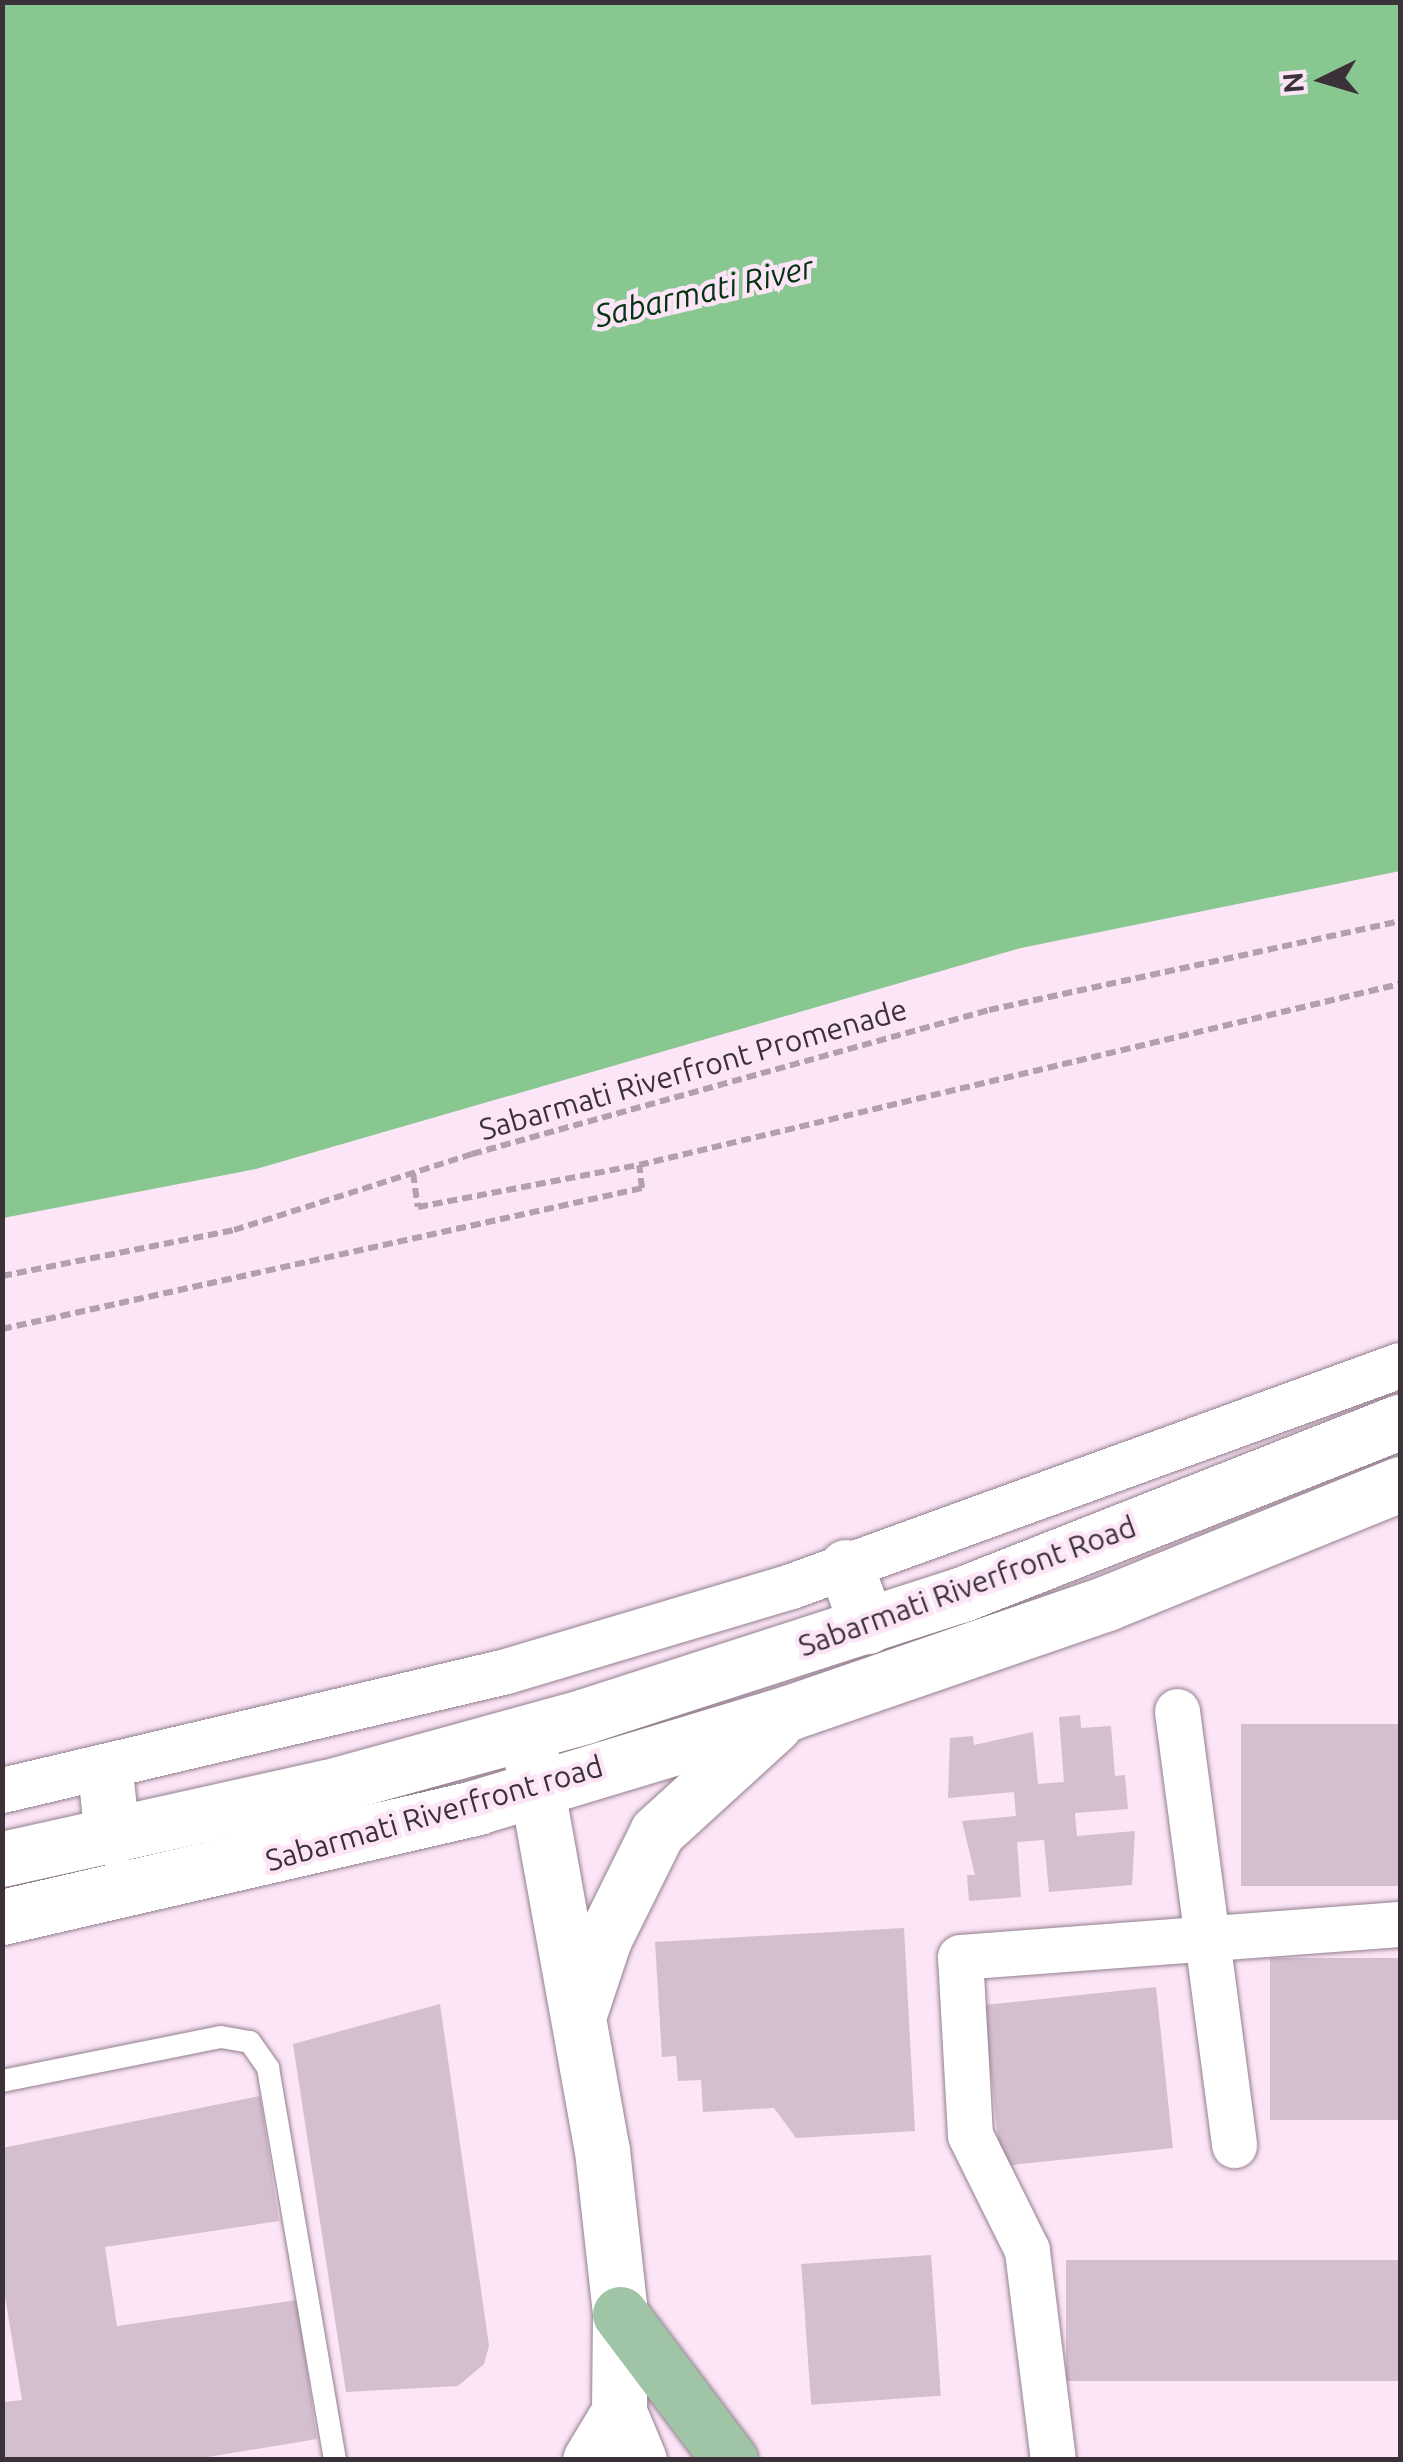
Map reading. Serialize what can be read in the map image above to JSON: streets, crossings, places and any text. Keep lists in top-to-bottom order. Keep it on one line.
{"streets":{"street":["Sabarmati Riverfront Road","Sabarmati Riverfront road"],"path":["Sabarmati Riverfront Promenade"]},"crossings":[["Sabarmati Riverfront Road","Sabarmati Riverfront road"]],"water":["Sabarmati River"],"north":"left"}
